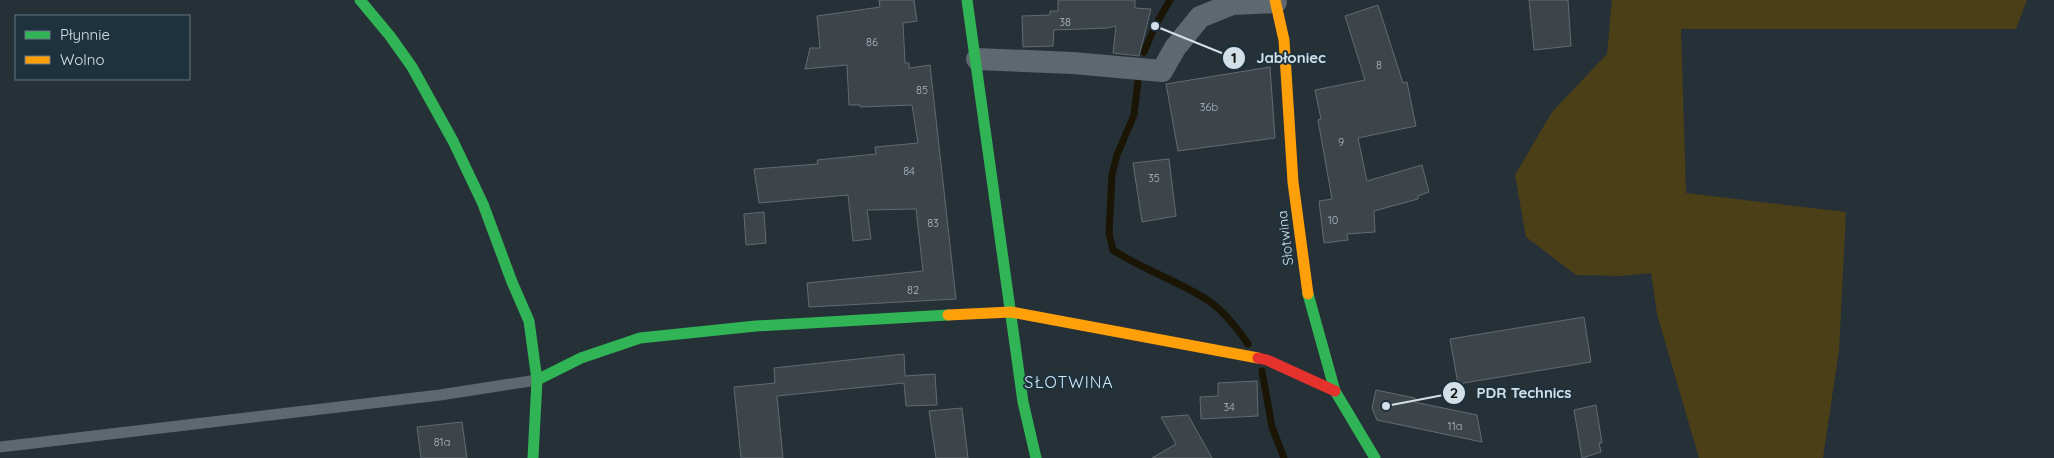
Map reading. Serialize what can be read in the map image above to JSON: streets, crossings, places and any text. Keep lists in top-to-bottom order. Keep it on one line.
{"streets":{"street":["Słotwina"]},"districts":["SŁOTWINA"],"places":["Jabłoniec","PDR Technics"],"house_numbers":["38","86","8","85","36b","9","84","35","10","83","82","34","11a","81a"],"legend":["Płynnie","Wolno"]}
